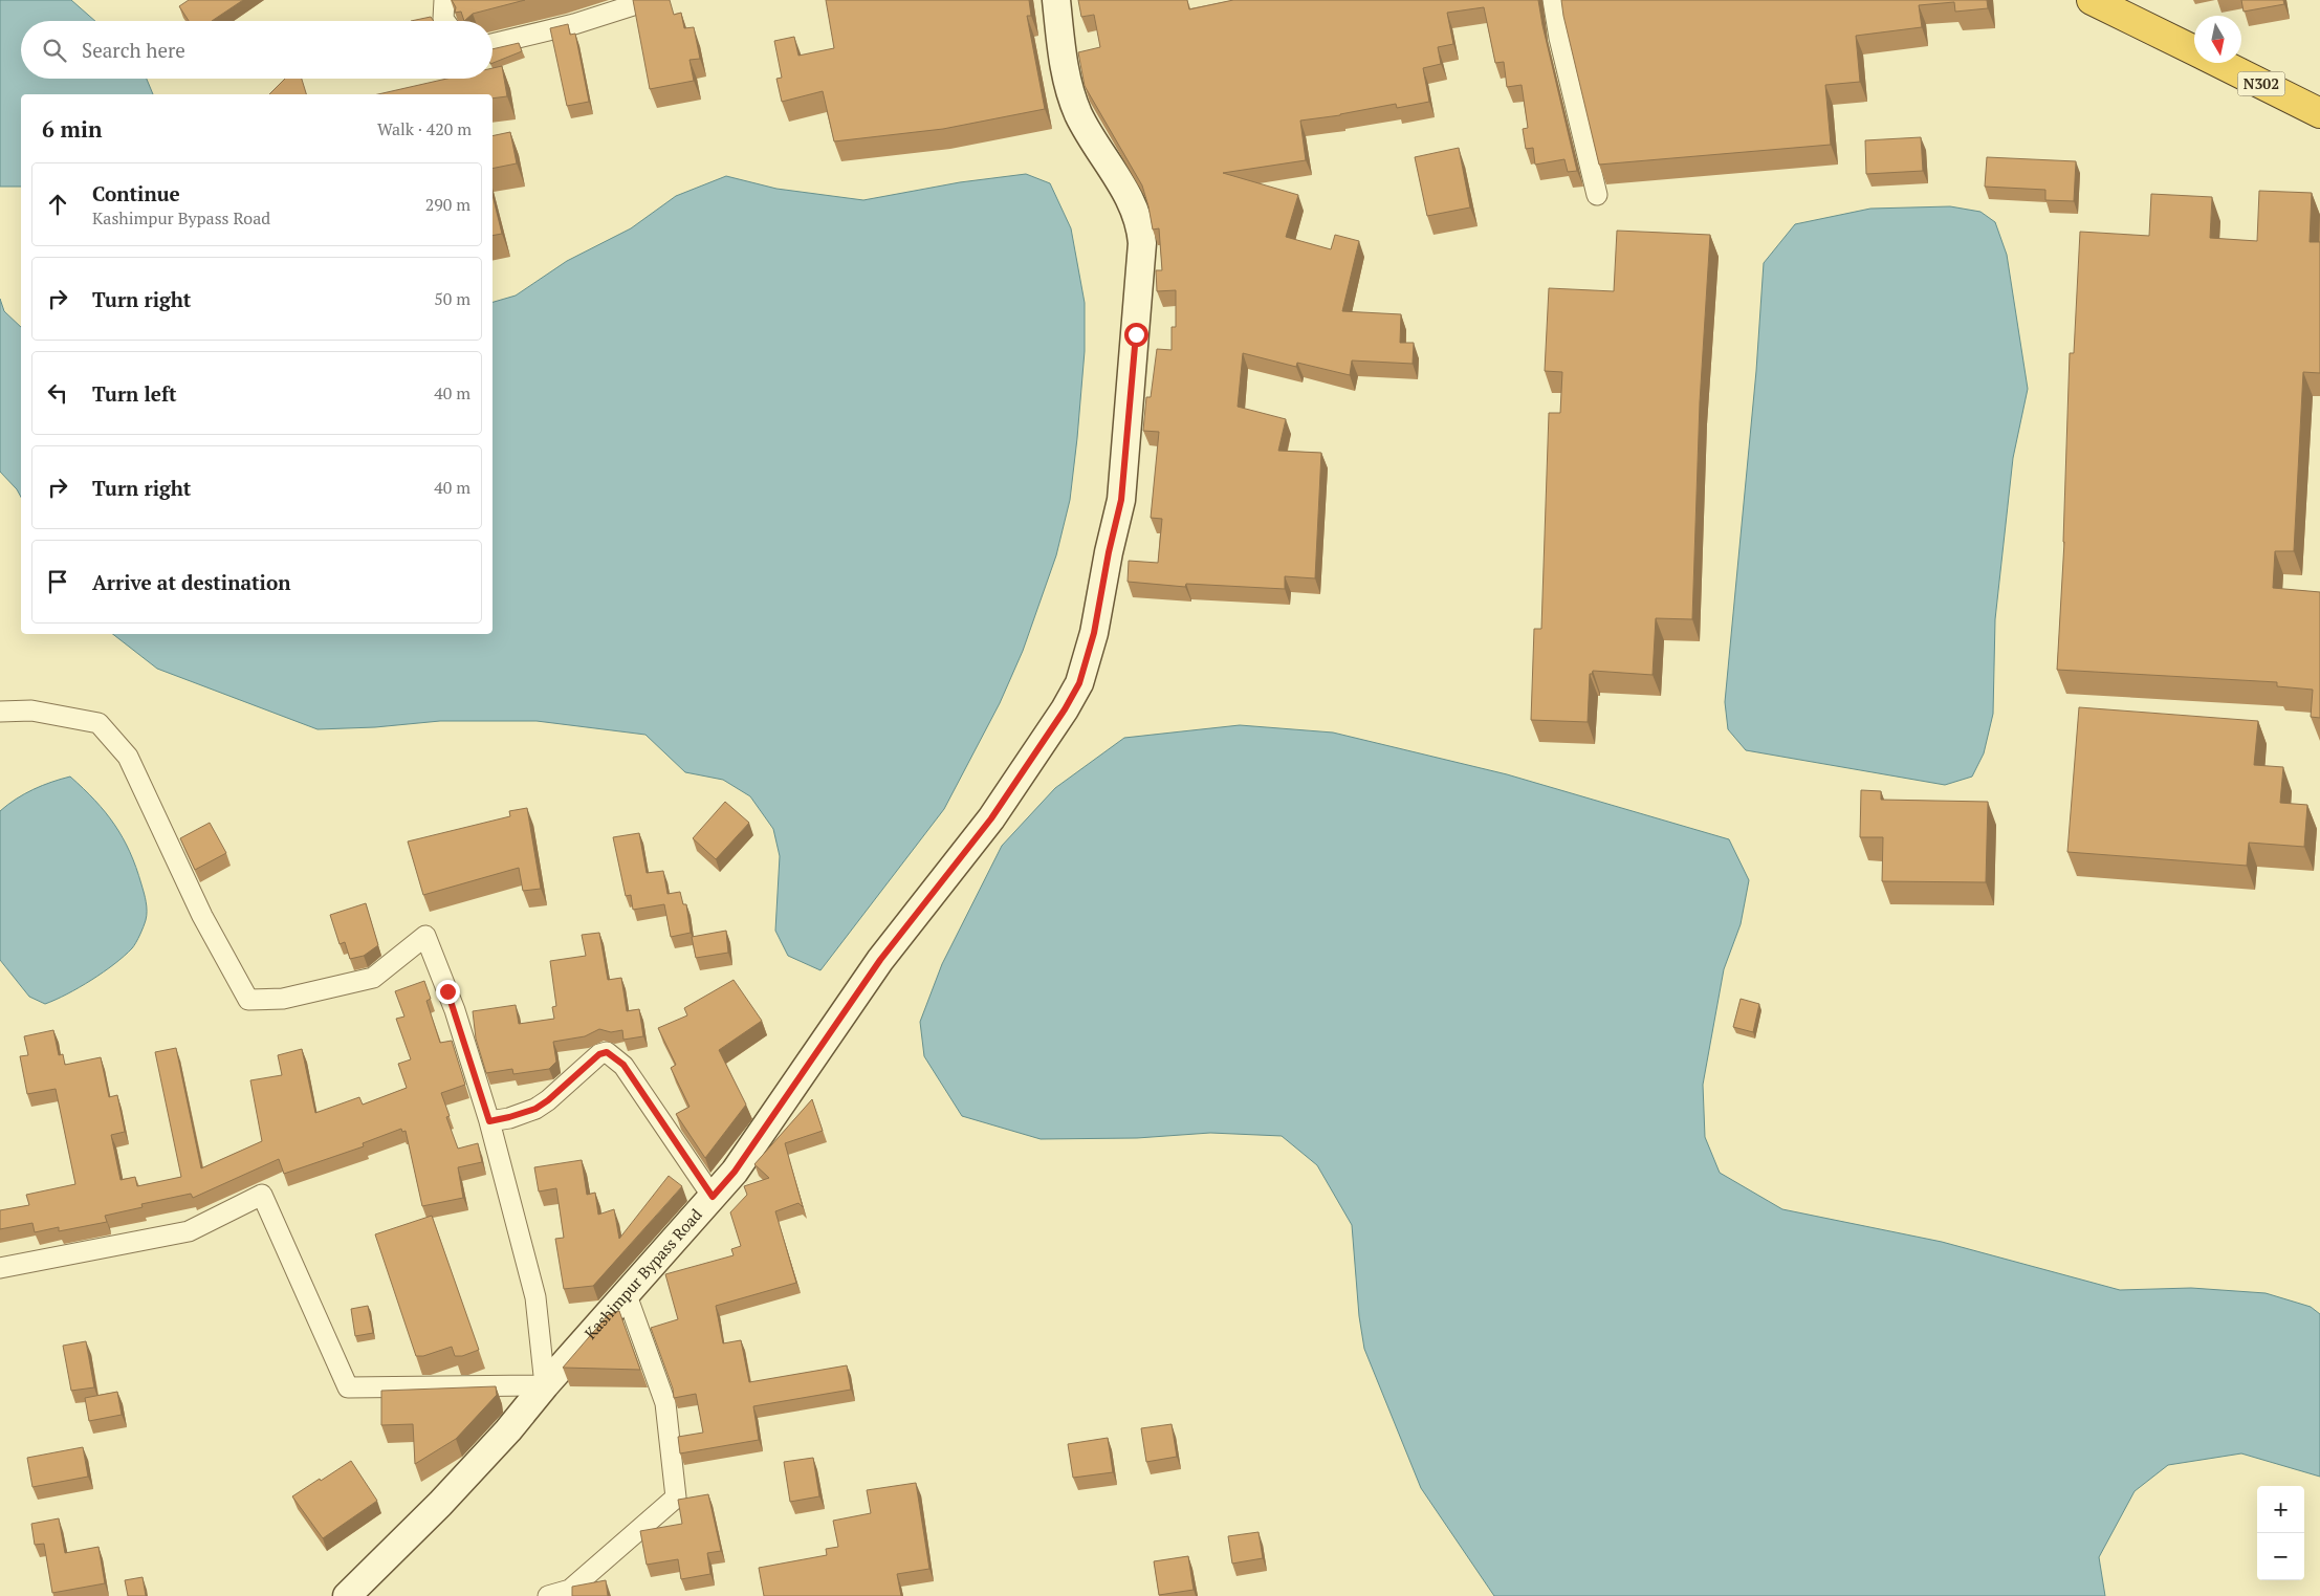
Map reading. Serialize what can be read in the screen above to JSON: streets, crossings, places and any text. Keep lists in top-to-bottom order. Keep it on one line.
{"streets":{"highway":["N302"],"main road":["Kashimpur Bypass Road"]},"north":"bottom","page":{"search":"Search here","heading":["6 min","Walk · 420 m"],"list":[["Continue","Kashimpur Bypass Road","290 m"],["Turn right","50 m"],["Turn left","40 m"],["Turn right","40 m"],"Arrive at destination"],"map_buttons":["+","−"]}}
